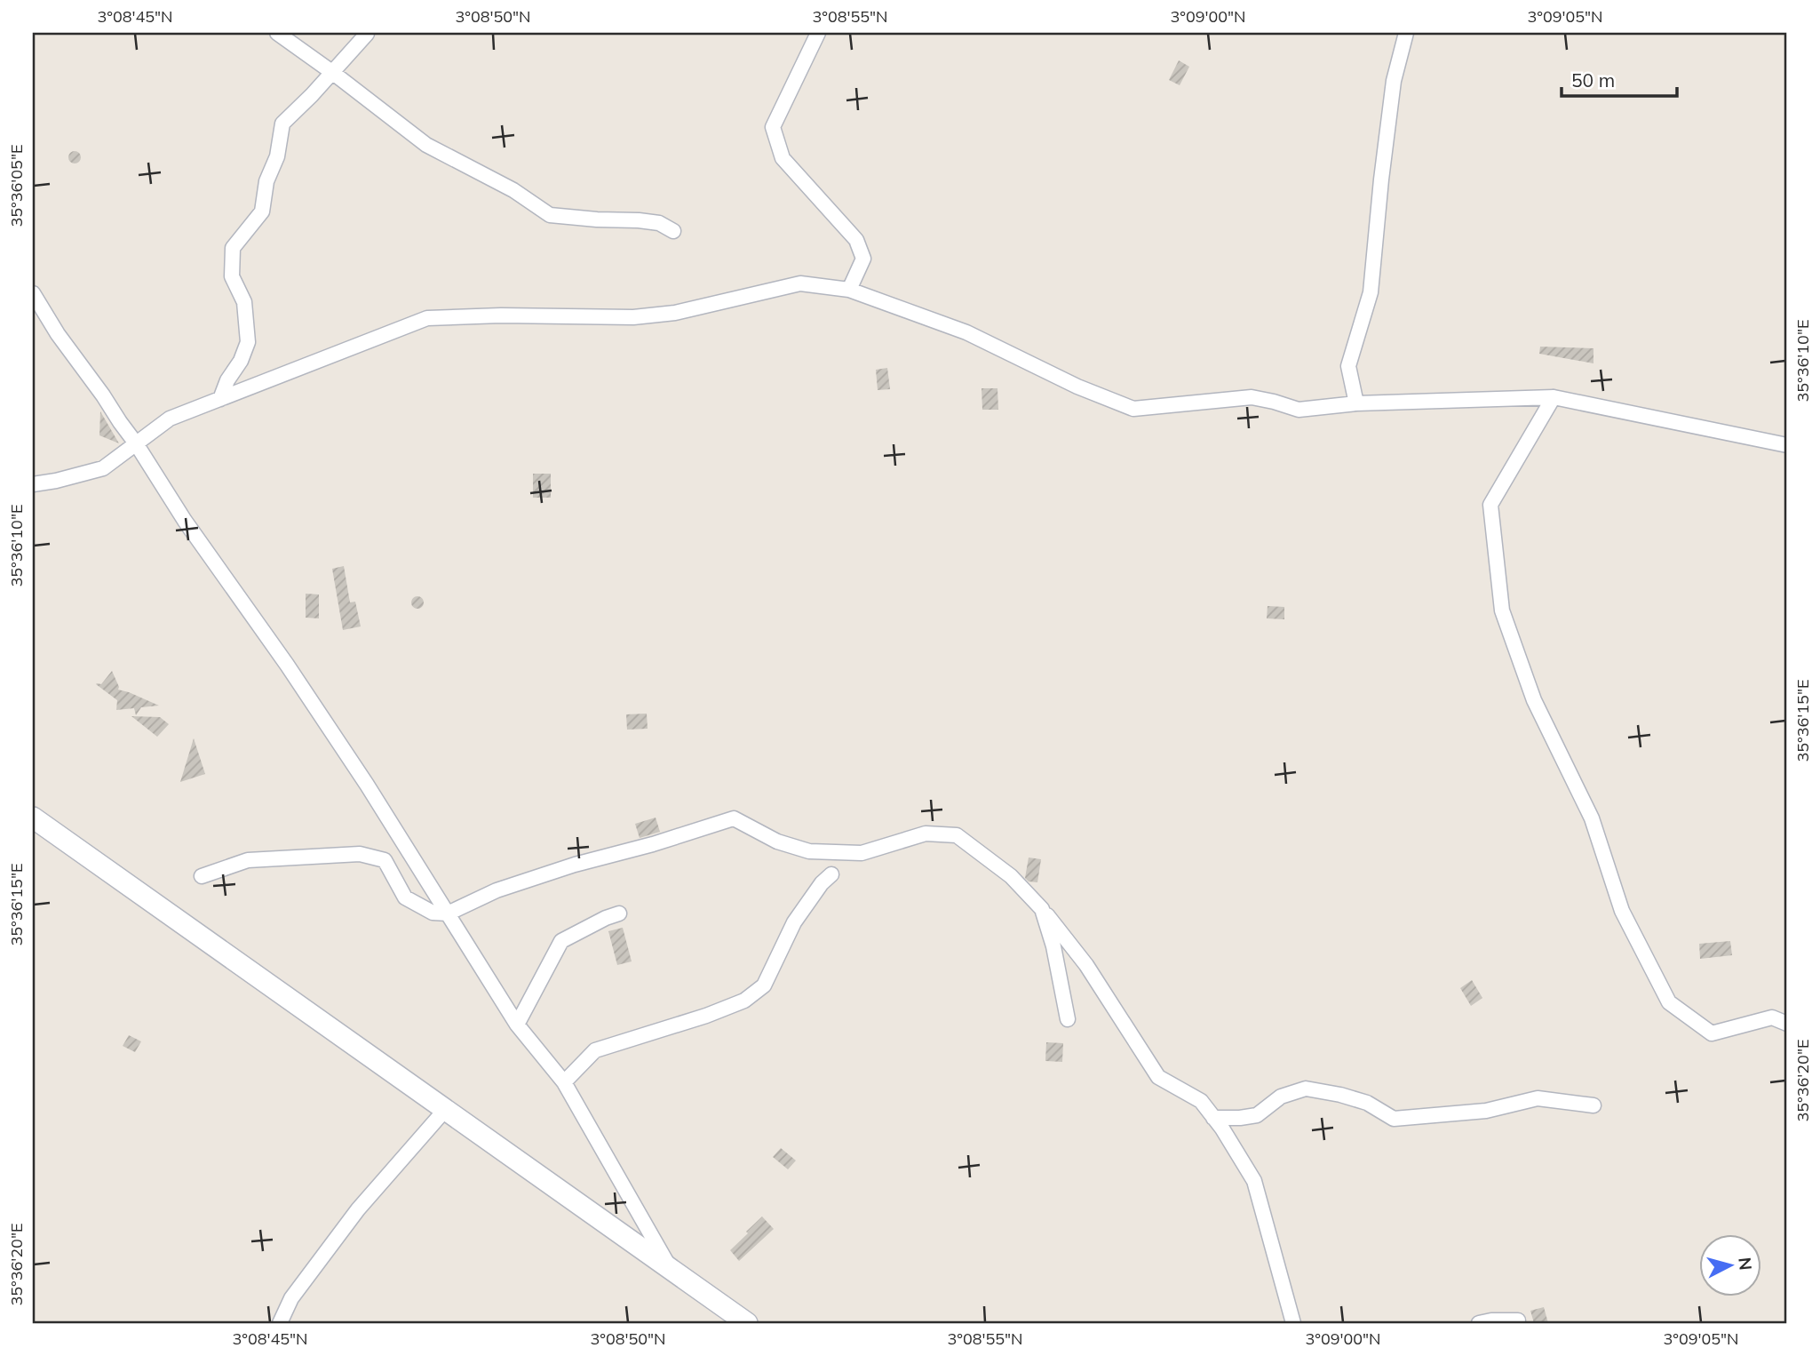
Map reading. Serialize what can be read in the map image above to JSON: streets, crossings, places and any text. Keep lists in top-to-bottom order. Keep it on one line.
{"scale_bar":"50 m","north":"right","coordinates":["3°08'45\"N","3°08'50\"N","3°08'55\"N","3°09'00\"N","3°09'05\"N","35°36'05\"E","35°36'10\"E","35°36'15\"E","35°36'20\"E"]}
